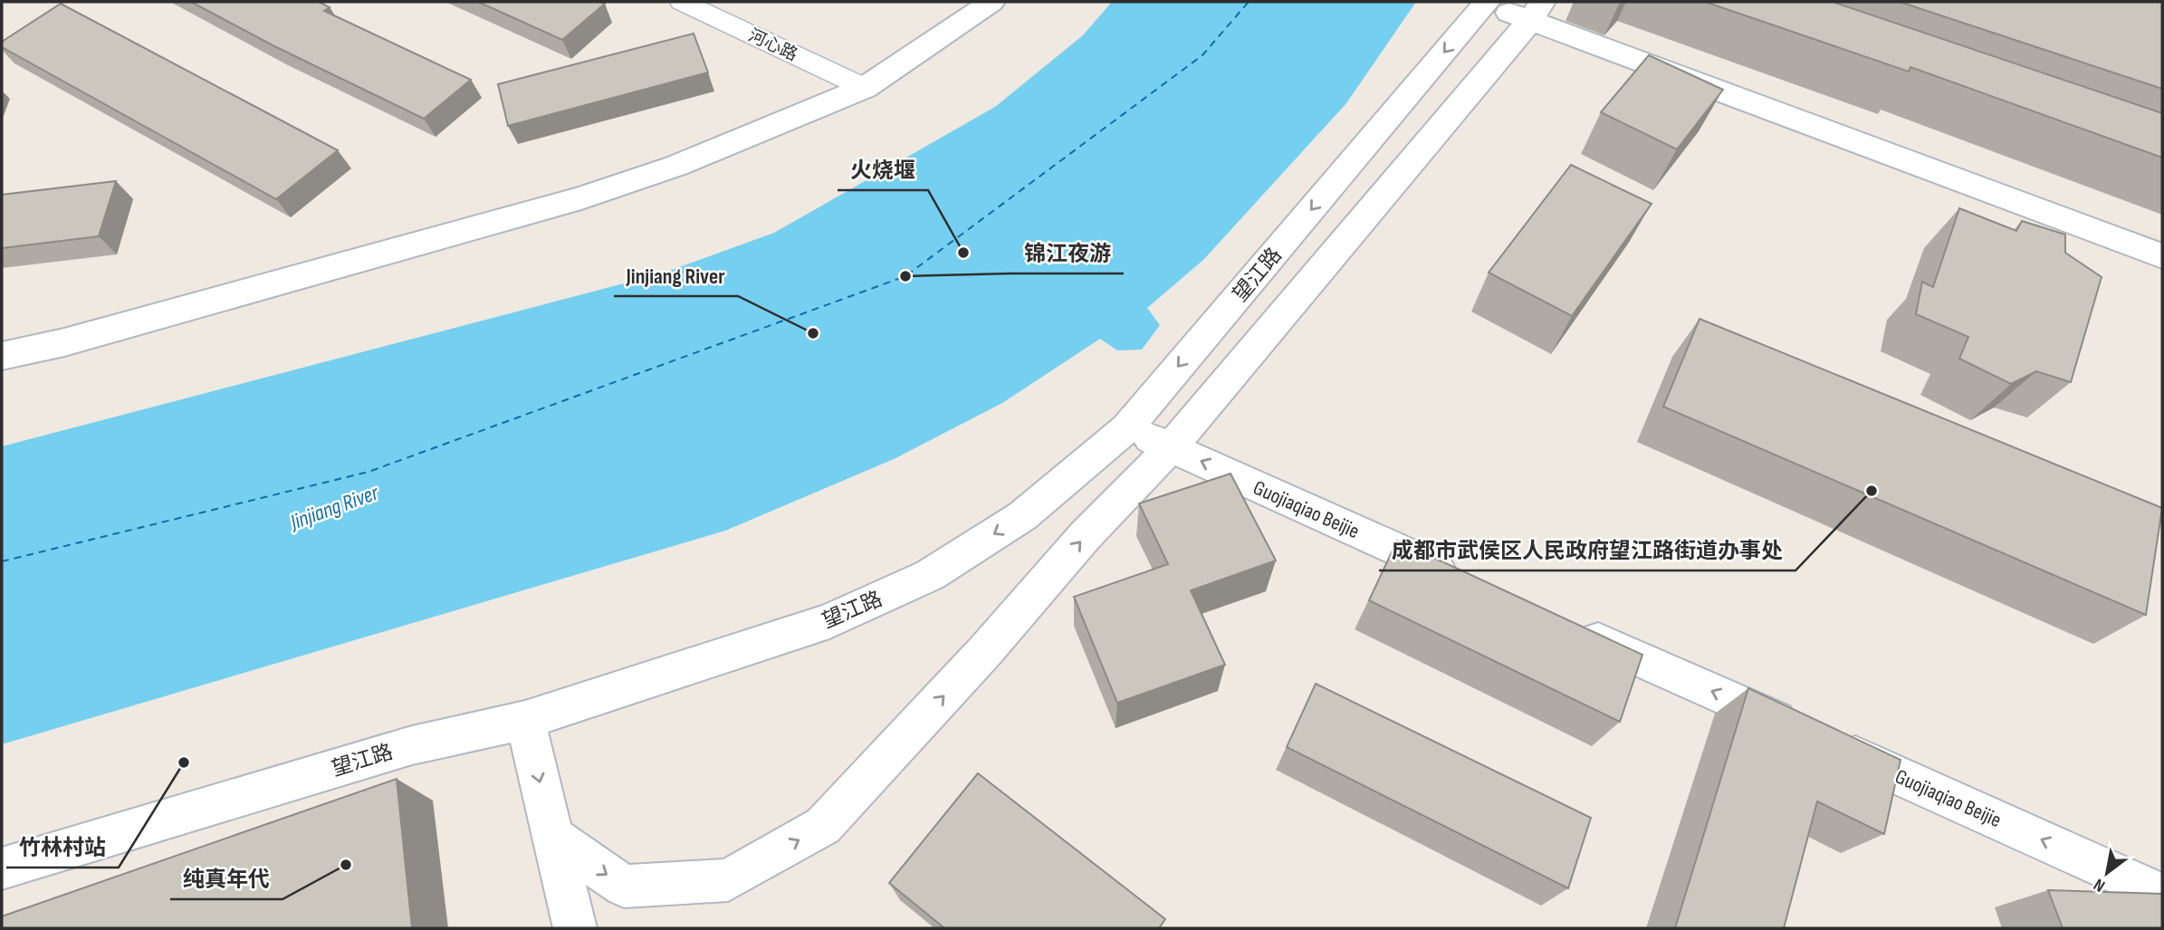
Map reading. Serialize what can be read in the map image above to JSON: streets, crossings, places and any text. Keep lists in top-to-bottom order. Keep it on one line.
{"streets":{"street":["河心路","望江路","Guojiaqiao Beijie"]},"crossings":[["望江路","Guojiaqiao Beijie"]],"one_way":["Guojiaqiao Beijie"],"water":["Jinjiang River"],"places":["火烧堰","锦江夜游","Jinjiang River","成都市武侯区人民政府望江路街道办事处","竹林村站","纯真年代"],"north":"bottom left"}
